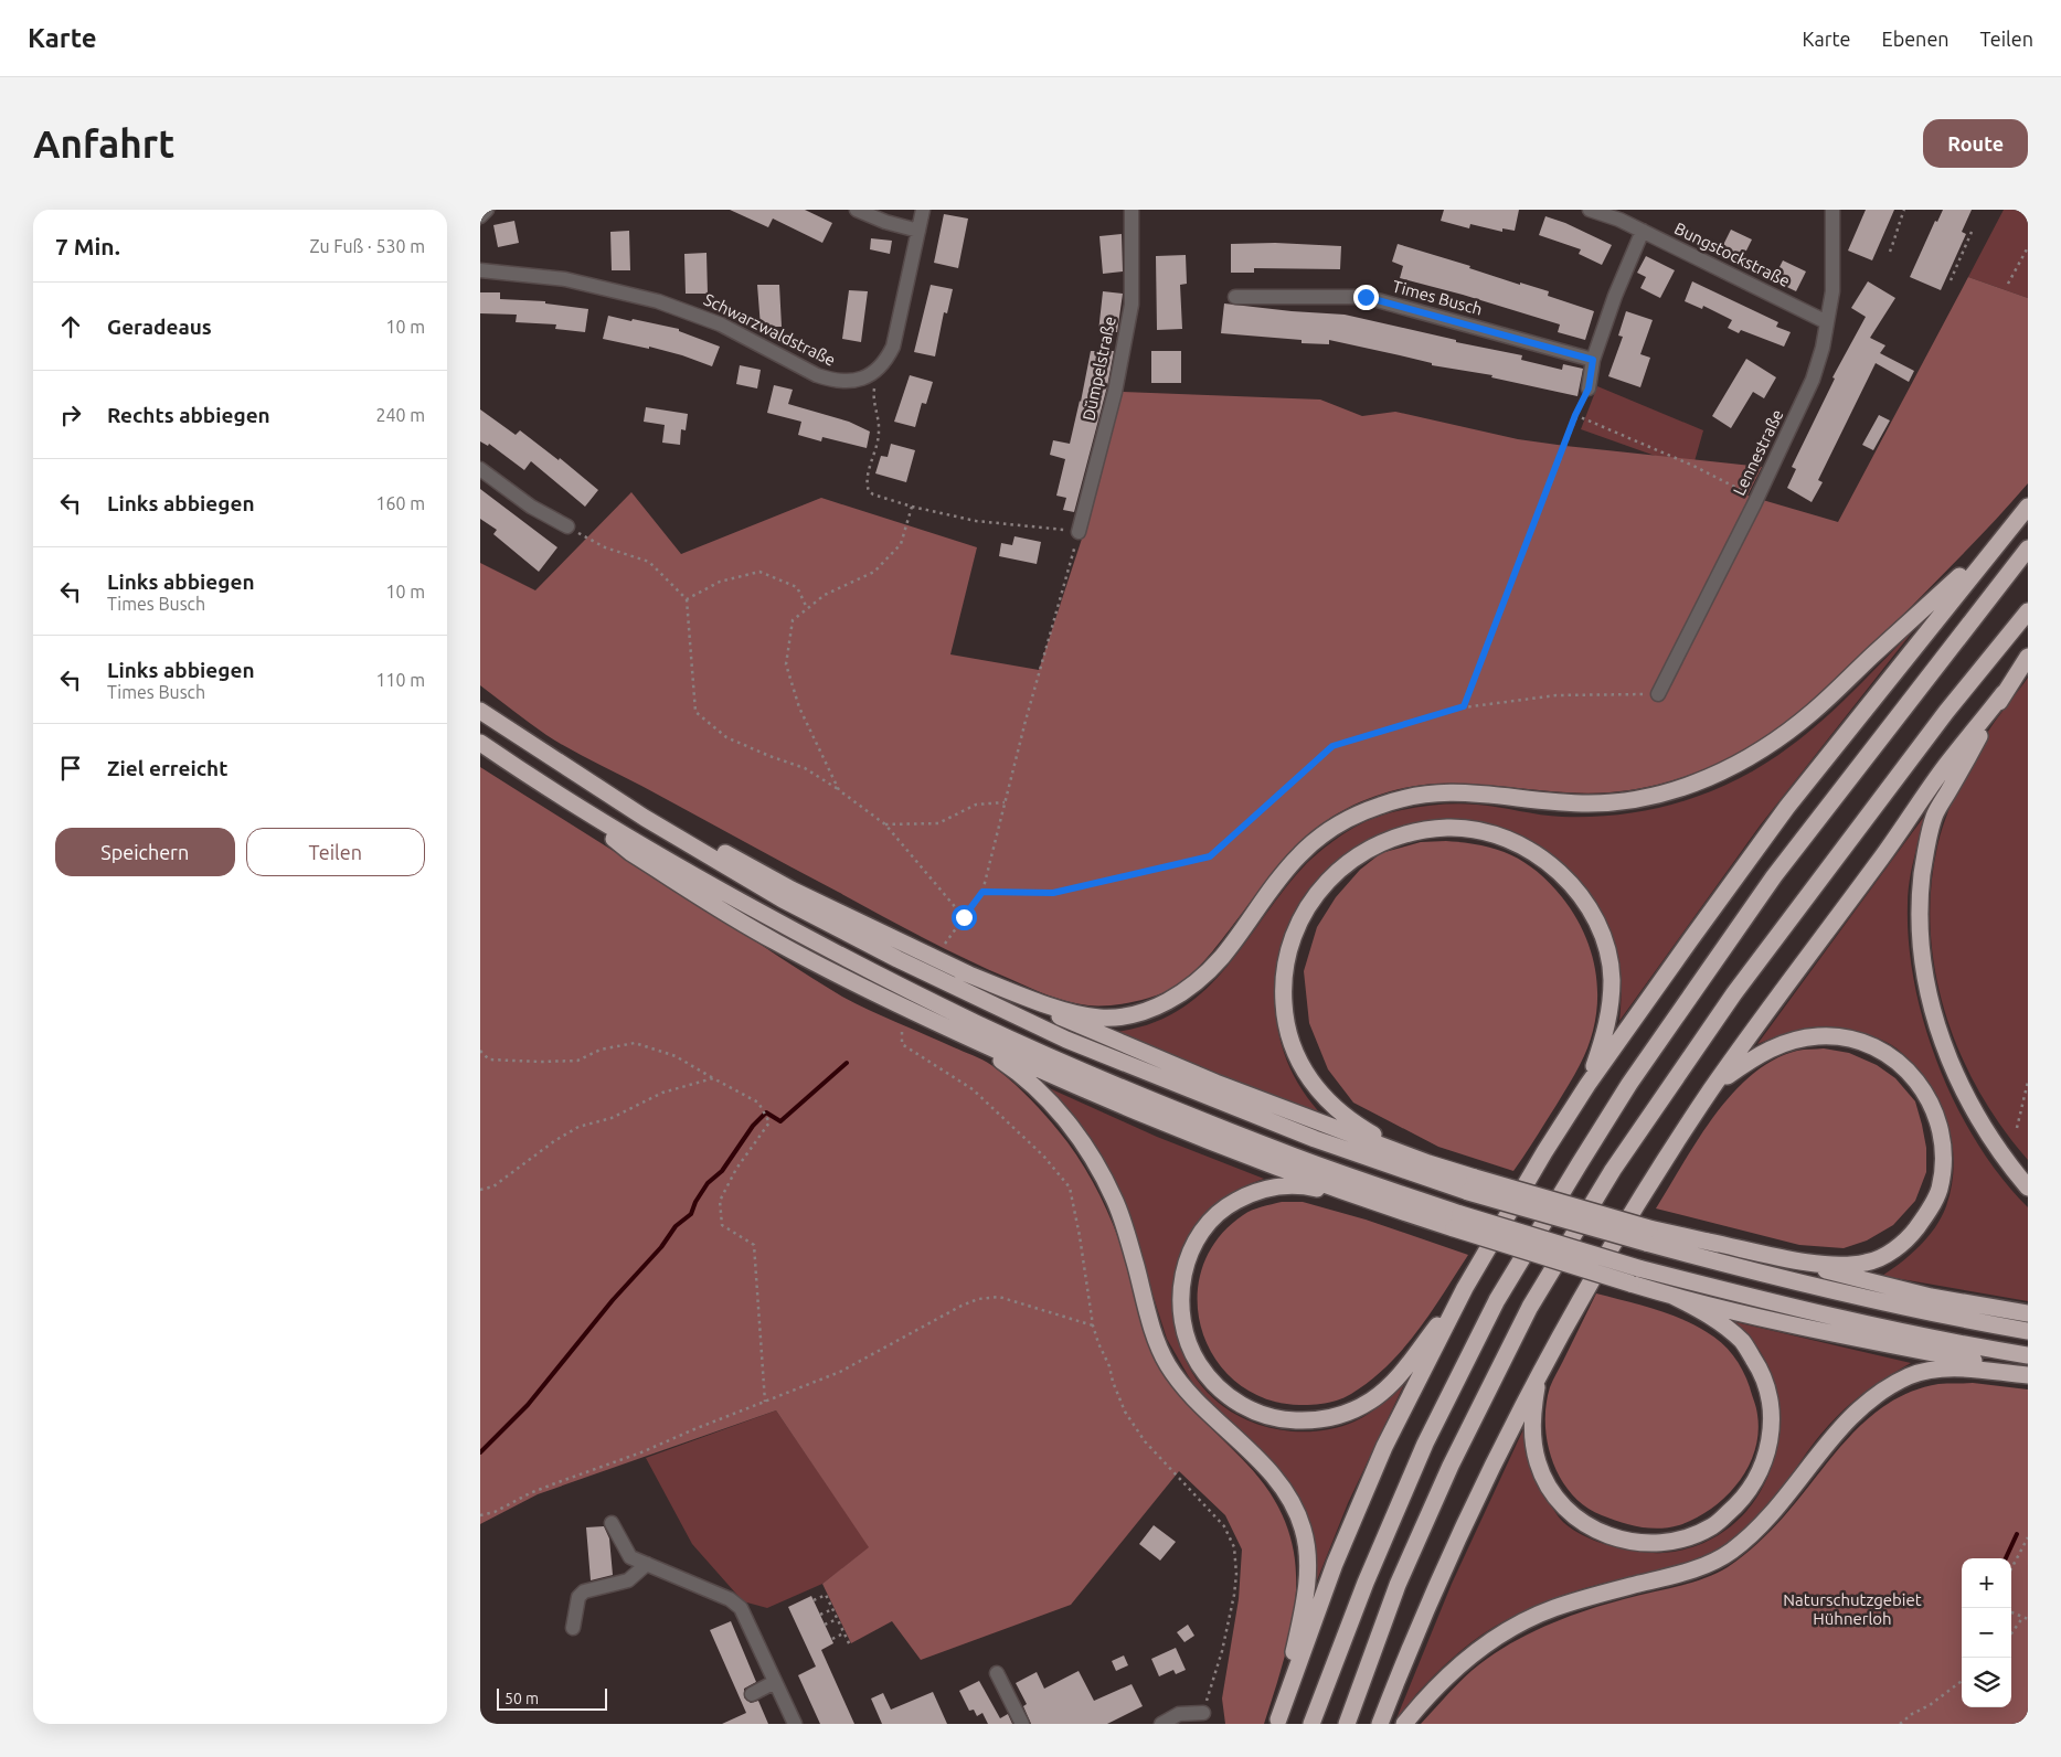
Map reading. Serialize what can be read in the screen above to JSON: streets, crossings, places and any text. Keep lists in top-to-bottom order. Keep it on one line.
{"streets":{"street":["Bungstockstraße","Times Busch","Schwarzwaldstraße","Dümpelstraße","Lennestraße"]},"crossings":[["Bungstockstraße","Lennestraße"]],"parks":["Naturschutzgebiet Hühnerloh"],"scale_bar":"50 m","page":{"header":"Karte","nav":["Karte","Ebenen","Teilen"],"buttons":["Route",["Speichern","Teilen"]],"title":"Anfahrt","heading":["7 Min.","Zu Fuß · 530 m"],"list":[["Geradeaus","10 m"],["Rechts abbiegen","240 m"],["Links abbiegen","160 m"],["Links abbiegen","Times Busch","10 m"],["Links abbiegen","Times Busch","110 m"],"Ziel erreicht"],"map_buttons":["+","−"],"scale":"50 m"}}
